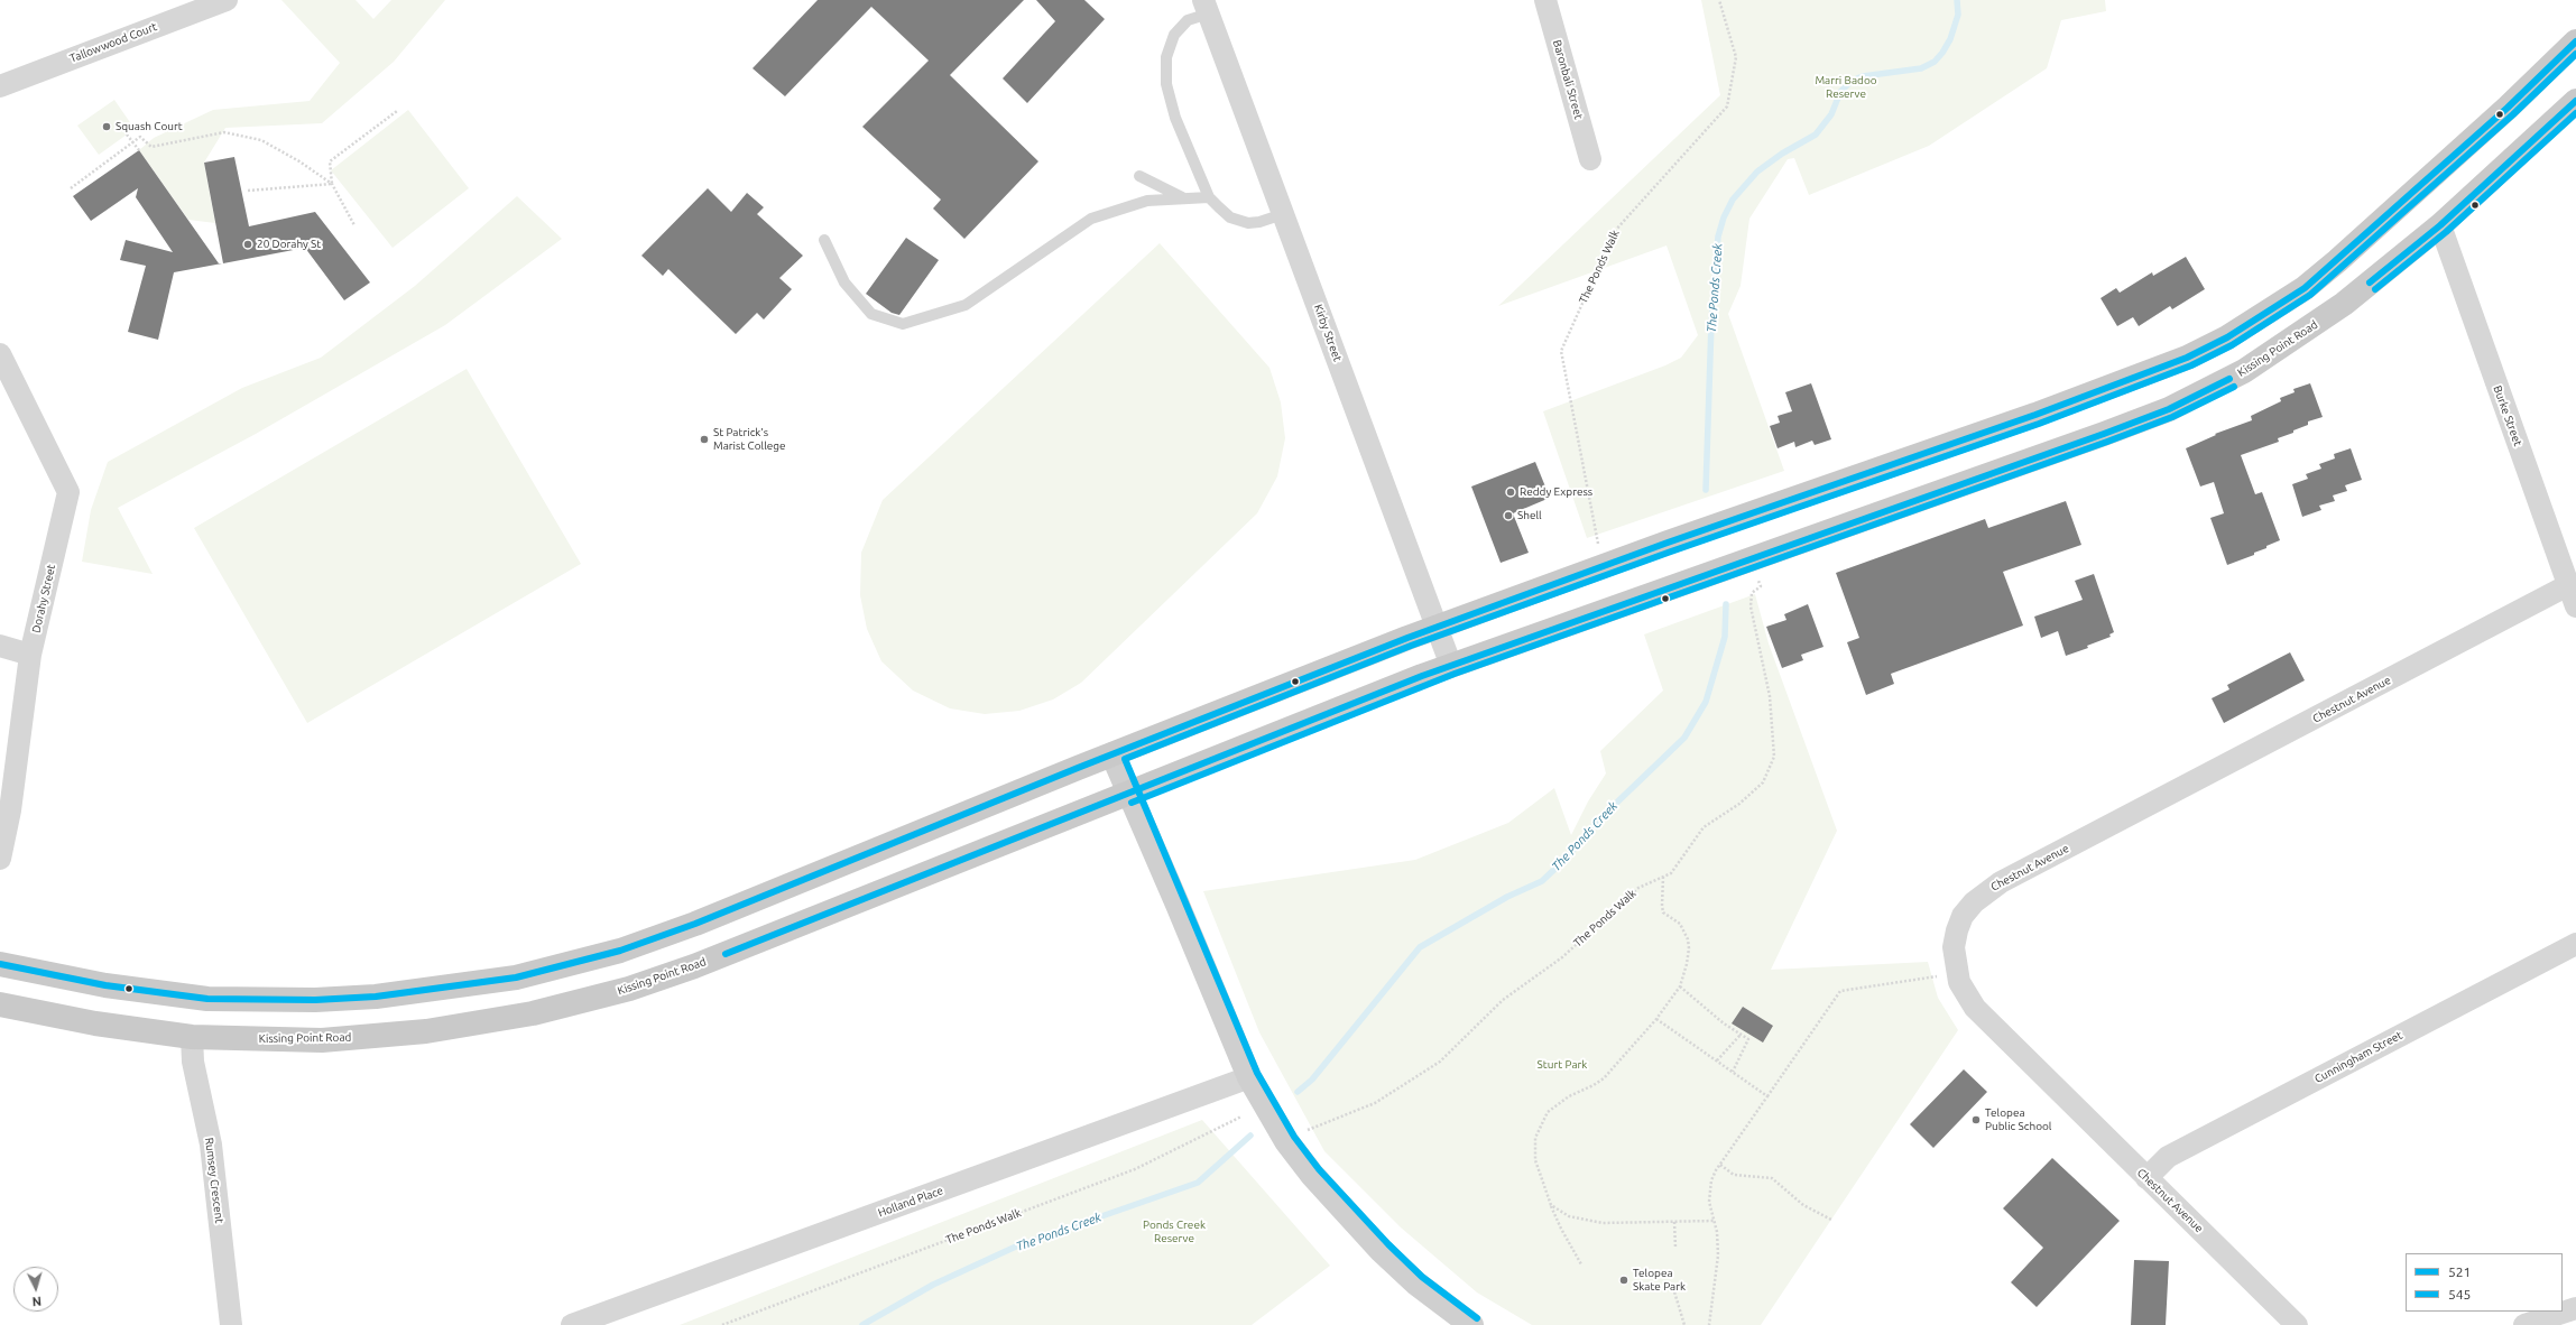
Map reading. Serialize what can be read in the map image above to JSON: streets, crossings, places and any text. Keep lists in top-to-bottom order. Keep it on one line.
{"streets":{"main road":["Kissing Point Road"],"street":["Tallowwood Court","Baronbali Street","Kirby Street","Burke Street","Dorahy Street","Chestnut Avenue","Cunningham Street","Rumsey Crescent","Holland Place"],"path":["The Ponds Walk"]},"crossings":[["Kirby Street","Kissing Point Road"],["Kissing Point Road","Burke Street"],["Kissing Point Road","Rumsey Crescent"],["Burke Street","Chestnut Avenue"],["Chestnut Avenue","Cunningham Street"]],"water":["The Ponds Creek"],"parks":["Marri Badoo Reserve","Sturt Park","Ponds Creek Reserve"],"places":["Squash Court","20 Dorahy St","St Patrick's Marist College","Reddy Express","Shell","Telopea Public School","Telopea Skate Park"],"lines":["transit line 521","transit line 545"],"legend":["521","545"],"north":"bottom"}
